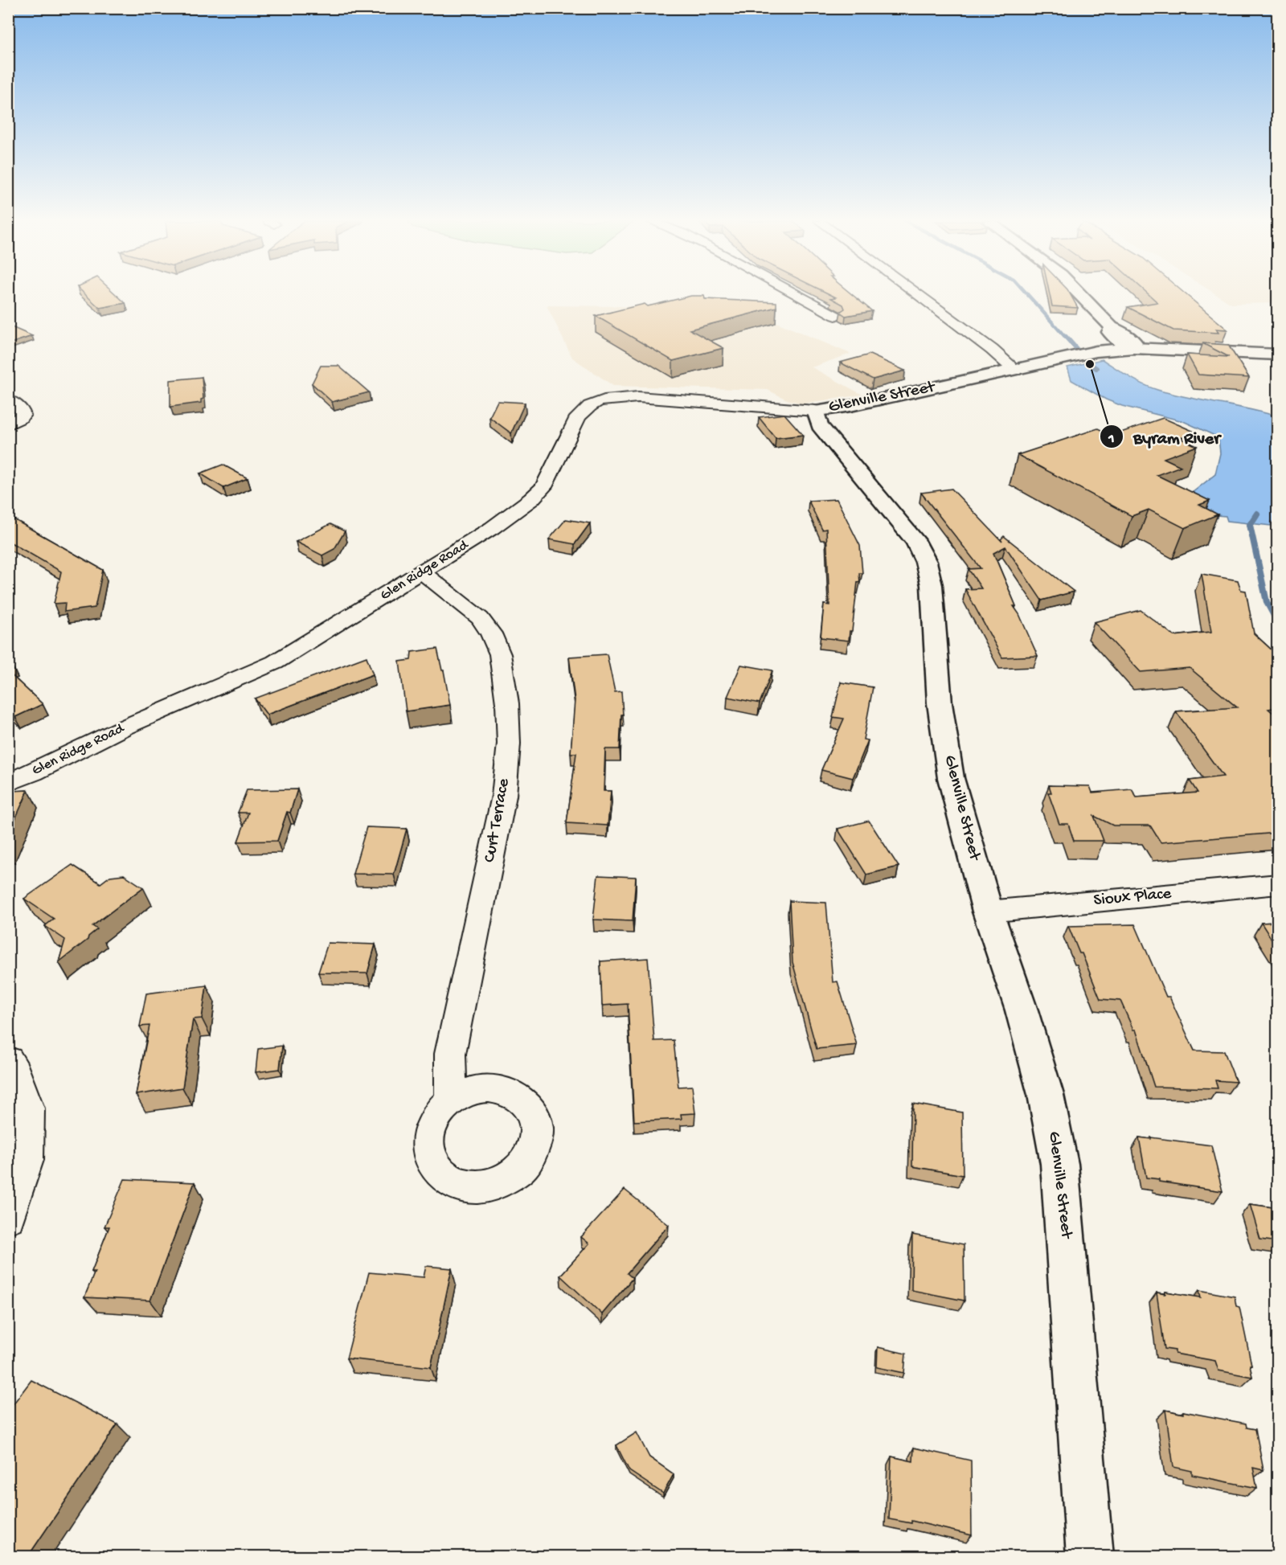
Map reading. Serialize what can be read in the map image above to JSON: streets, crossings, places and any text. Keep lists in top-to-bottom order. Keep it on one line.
{"streets":{"main road":["Glenville Street"],"street":["Glen Ridge Road","Curt Terrace","Sioux Place"]},"crossings":[["Glenville Street","Glen Ridge Road"],["Glenville Street","Sioux Place"],["Glen Ridge Road","Curt Terrace"]],"places":["Byram River"]}
